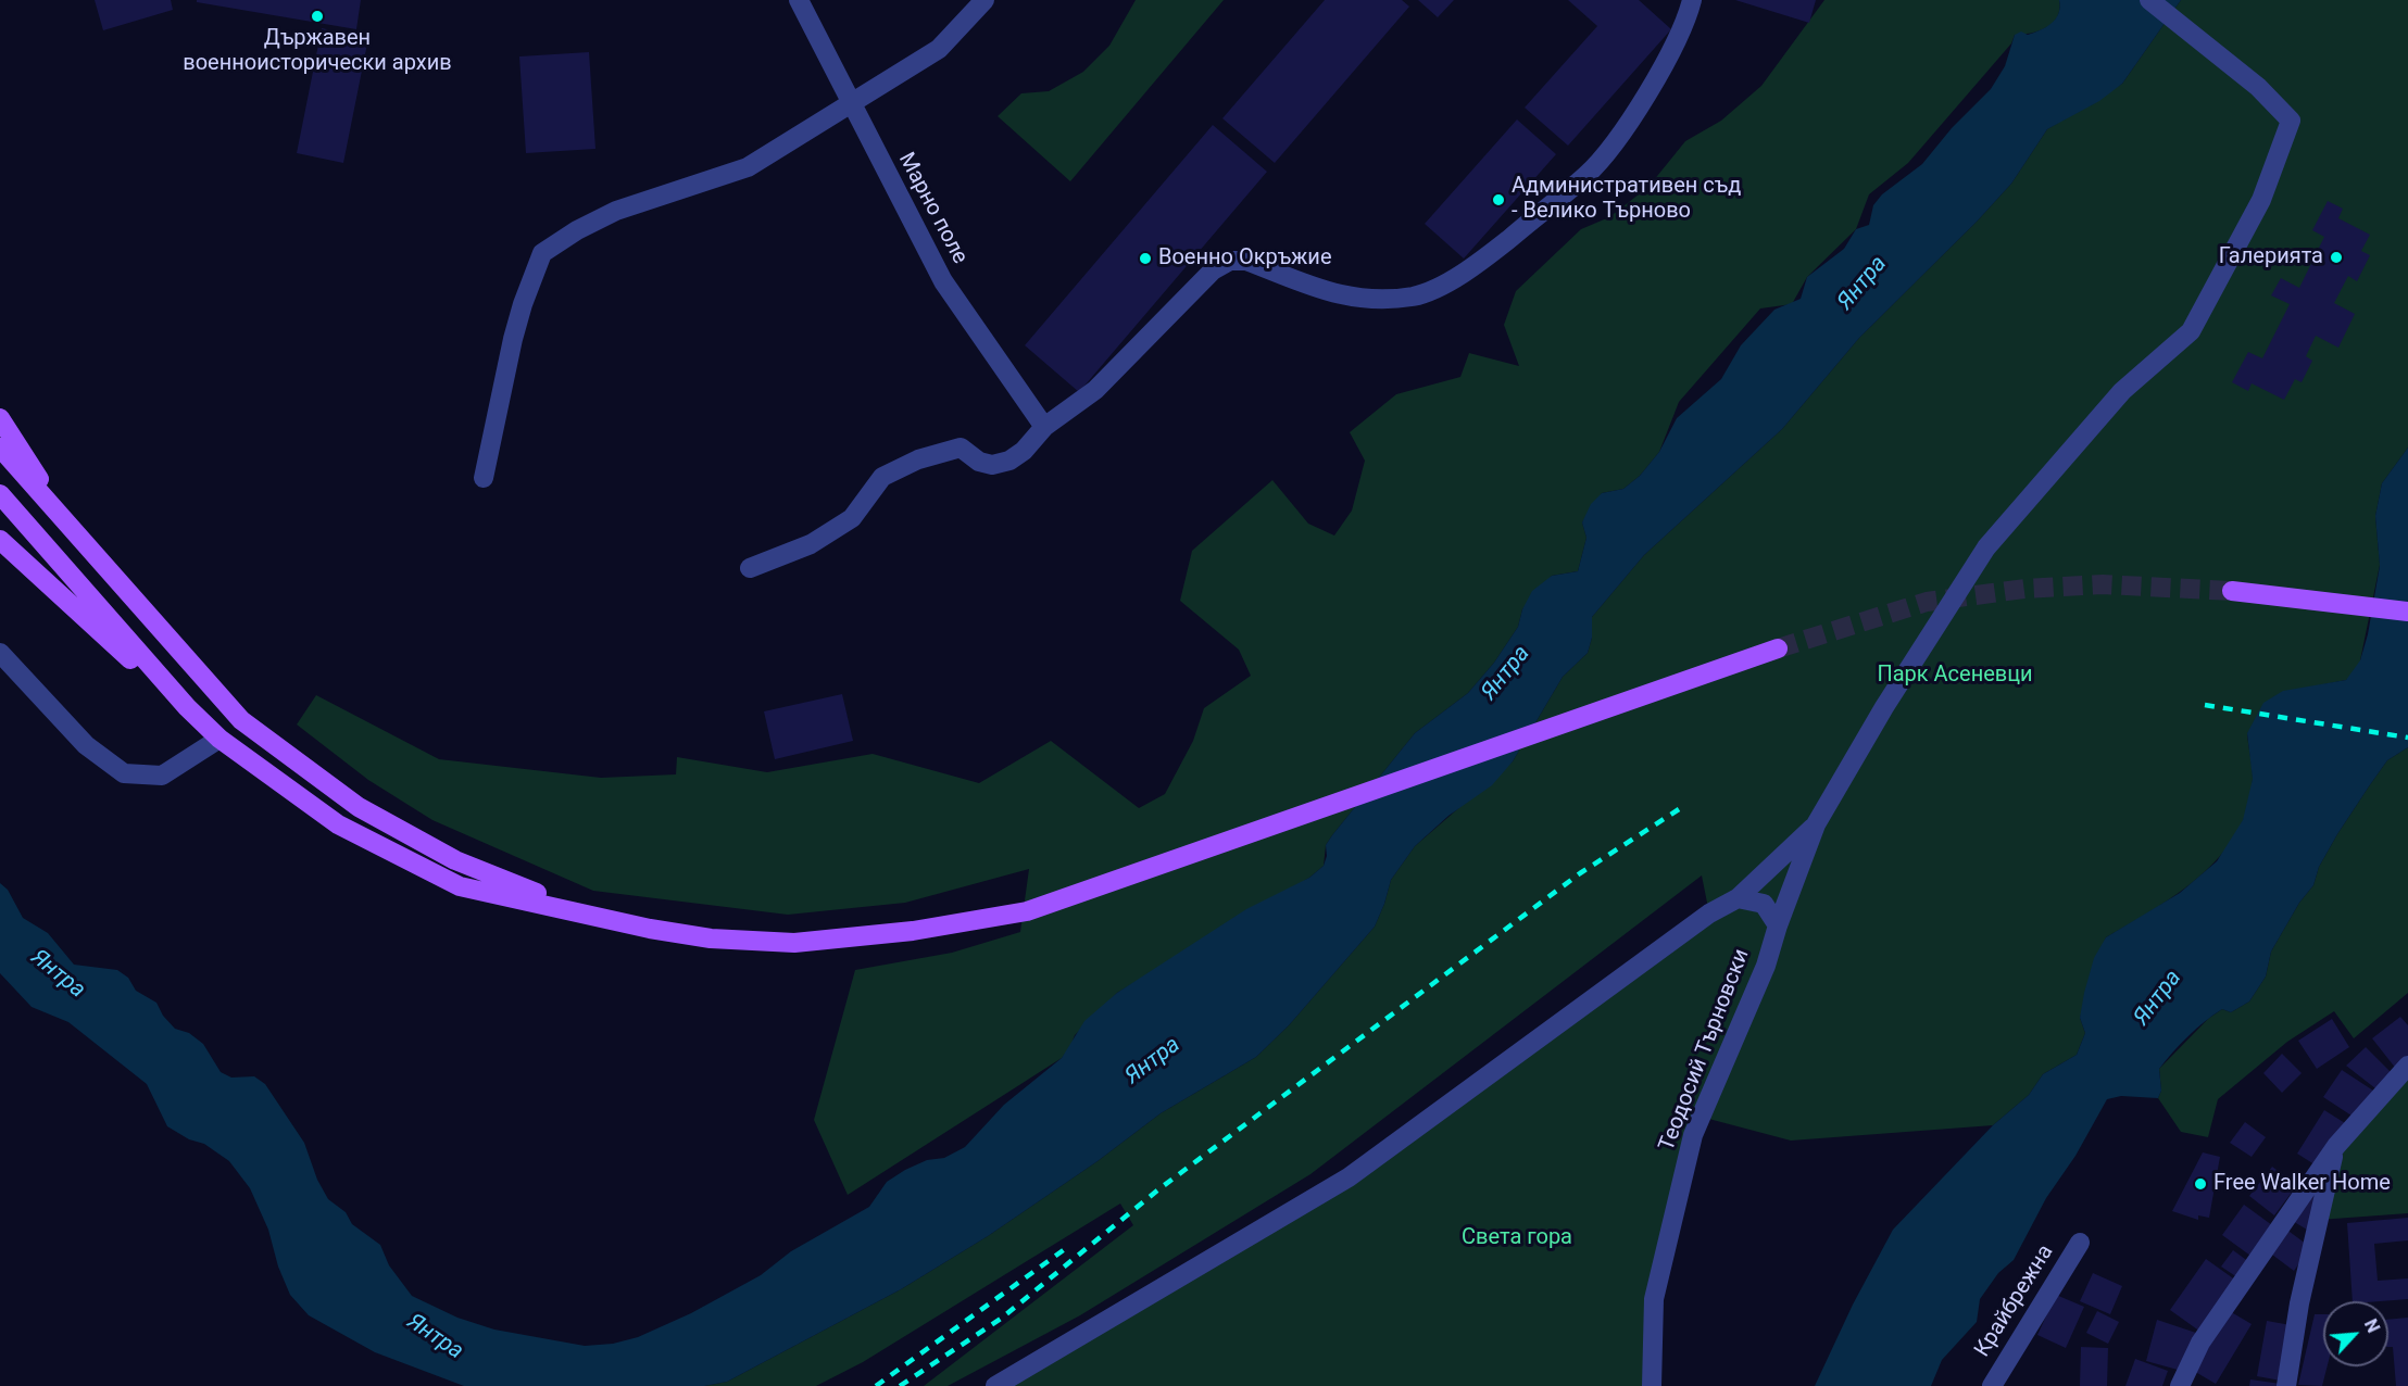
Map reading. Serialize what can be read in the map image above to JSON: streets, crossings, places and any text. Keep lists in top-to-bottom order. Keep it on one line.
{"streets":{"street":["Марно поле","Теодосий Търновски","Крайбрежна"]},"water":["Янтра"],"parks":["Парк Асеневци","Света гора"],"places":["Държавен военноисторически архив","Административен съд - Велико Търново","Галерията","Военно Окръжие","Free Walker Home"],"north":"top right"}
